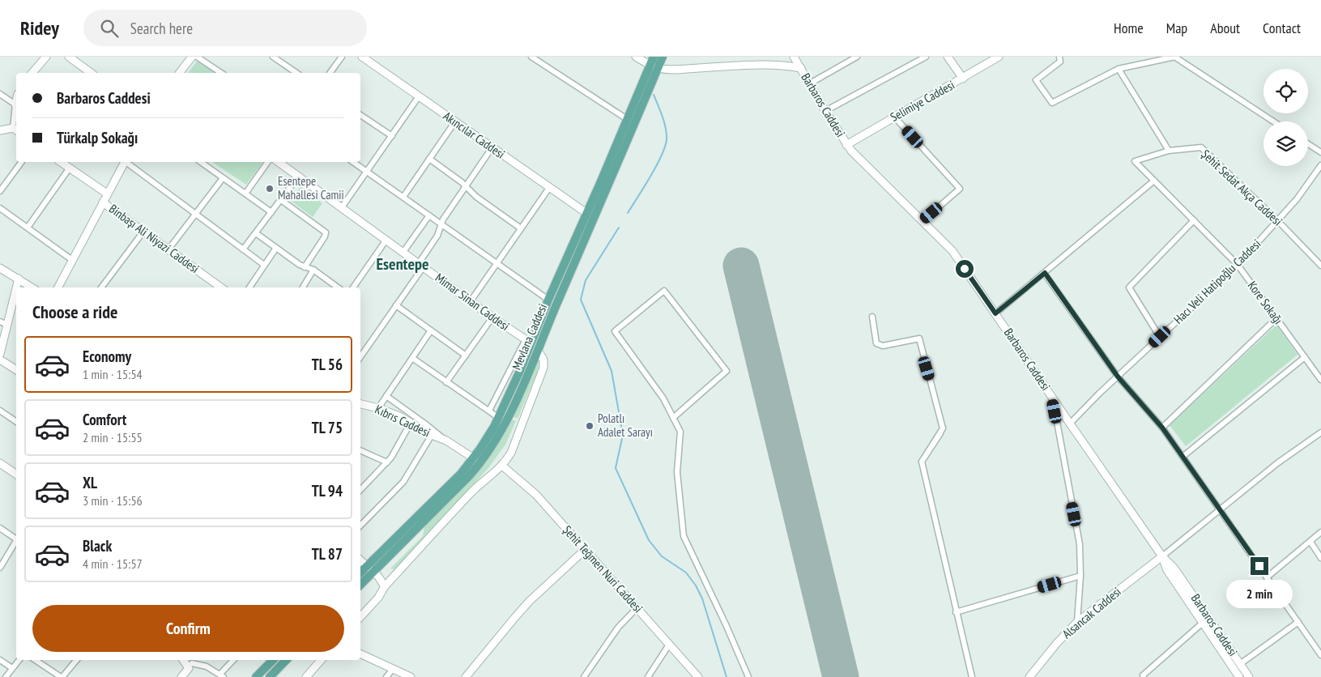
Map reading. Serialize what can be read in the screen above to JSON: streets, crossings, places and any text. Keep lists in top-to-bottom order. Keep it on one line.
{"streets":{"main road":["Mevlana Caddesi"],"street":["Selimiye Caddesi","Barbaros Caddesi","Akıncılar Caddesi","Şehit Sedat Akça Caddesi","Binbaşı Ali Niyazi Caddesi","Hacı Veli Hatipoğlu Caddesi","Mimar Sinan Caddesi","Kore Sokağı","Kıbrıs Caddesi","Şehit Teğmen Nuri Caddesi","Alsancak Caddesi"]},"crossings":[["Selimiye Caddesi","Barbaros Caddesi"],["Barbaros Caddesi","Hacı Veli Hatipoğlu Caddesi"],["Barbaros Caddesi","Alsancak Caddesi"],["Akıncılar Caddesi","Mevlana Caddesi"],["Şehit Sedat Akça Caddesi","Hacı Veli Hatipoğlu Caddesi"],["Şehit Sedat Akça Caddesi","Kore Sokağı"],["Hacı Veli Hatipoğlu Caddesi","Kore Sokağı"],["Mimar Sinan Caddesi","Mevlana Caddesi"],["Mevlana Caddesi","Kıbrıs Caddesi"]],"districts":["Esentepe"],"places":["Esentepe Mahallesi Camii","Polatlı Adalet Sarayı"],"page":{"header":"Ridey","search":"Search here","nav":["Home","Map","About","Contact"],"banner":["Barbaros Caddesi","Türkalp Sokağı"],"heading":"Choose a ride","list":[{"name":"Economy","note":"1 min · 15:54","value":"TL 56"},{"name":"Comfort","note":"2 min · 15:55","value":"TL 75"},{"name":"XL","note":"3 min · 15:56","value":"TL 94"},{"name":"Black","note":"4 min · 15:57","value":"TL 87"}],"bubble":"2 min","buttons":"Confirm"}}
